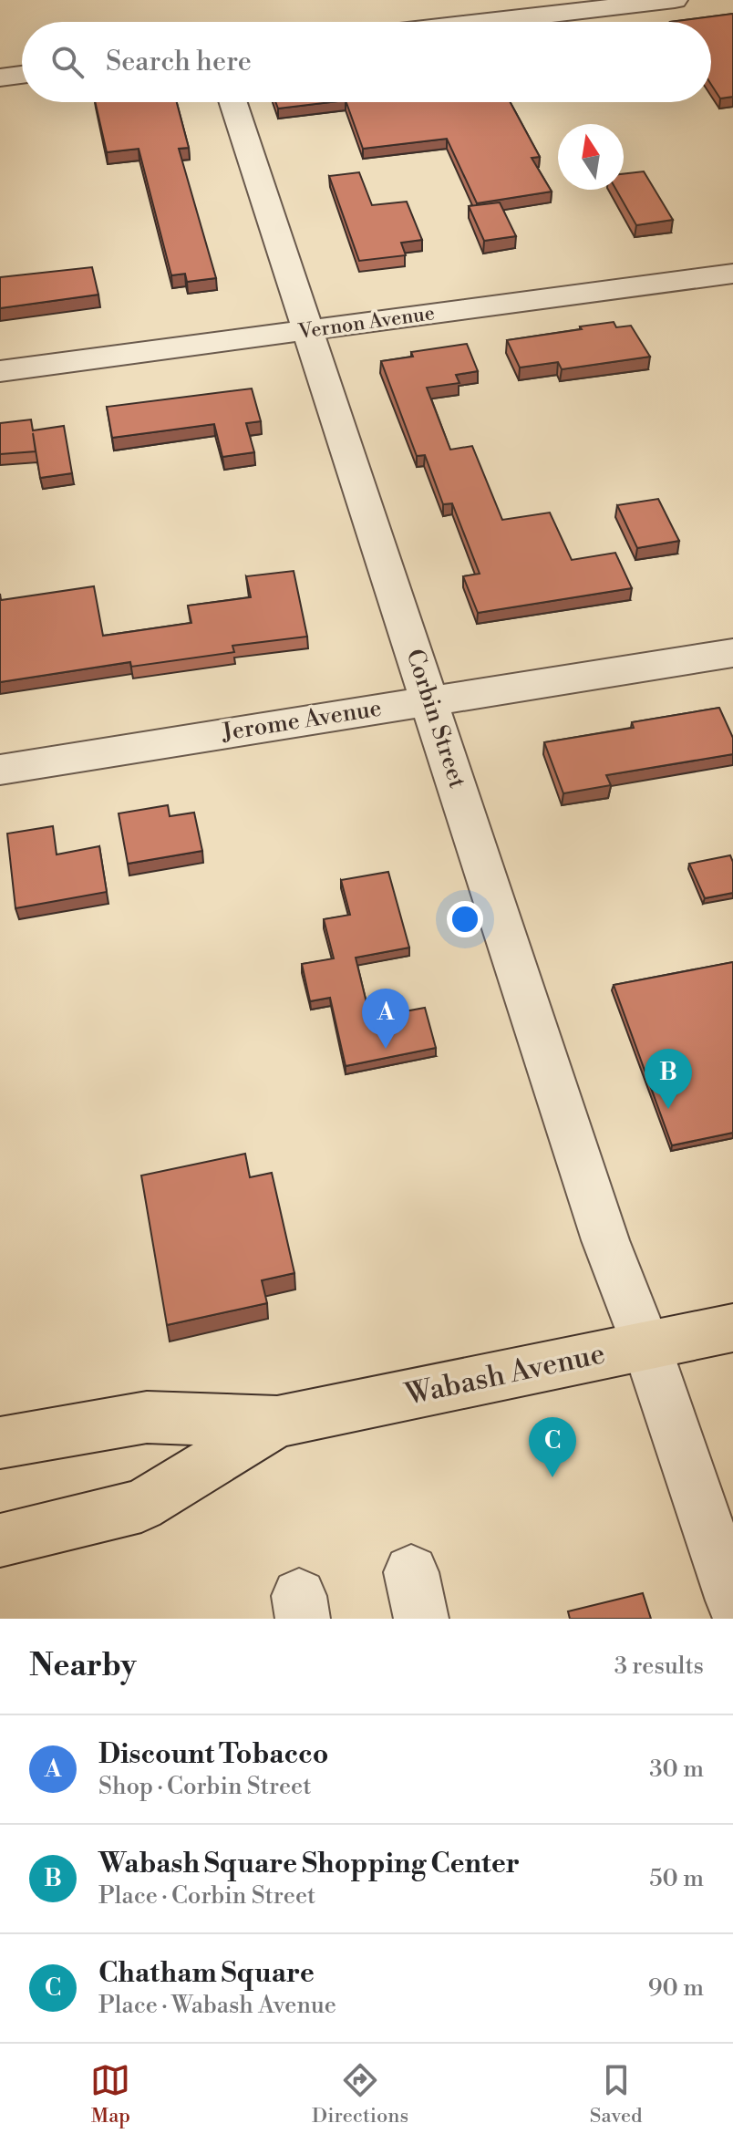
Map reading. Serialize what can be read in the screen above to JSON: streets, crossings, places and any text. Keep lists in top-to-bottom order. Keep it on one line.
{"streets":{"main road":["Wabash Avenue"],"street":["Vernon Avenue","Corbin Street","Jerome Avenue"]},"crossings":[["Vernon Avenue","Corbin Street"],["Corbin Street","Jerome Avenue"],["Corbin Street","Wabash Avenue"]],"north":"top","page":{"search":"Search here","pins":["A","B","C"],"heading":["Nearby","3 results"],"list":[{"mark":"A","name":"Discount Tobacco","note":"Shop · Corbin Street","value":"30 m"},{"mark":"B","name":"Wabash Square Shopping Center","note":"Place · Corbin Street","value":"50 m"},{"mark":"C","name":"Chatham Square","note":"Place · Wabash Avenue","value":"90 m"}],"nav":["Map","Directions","Saved"]}}
